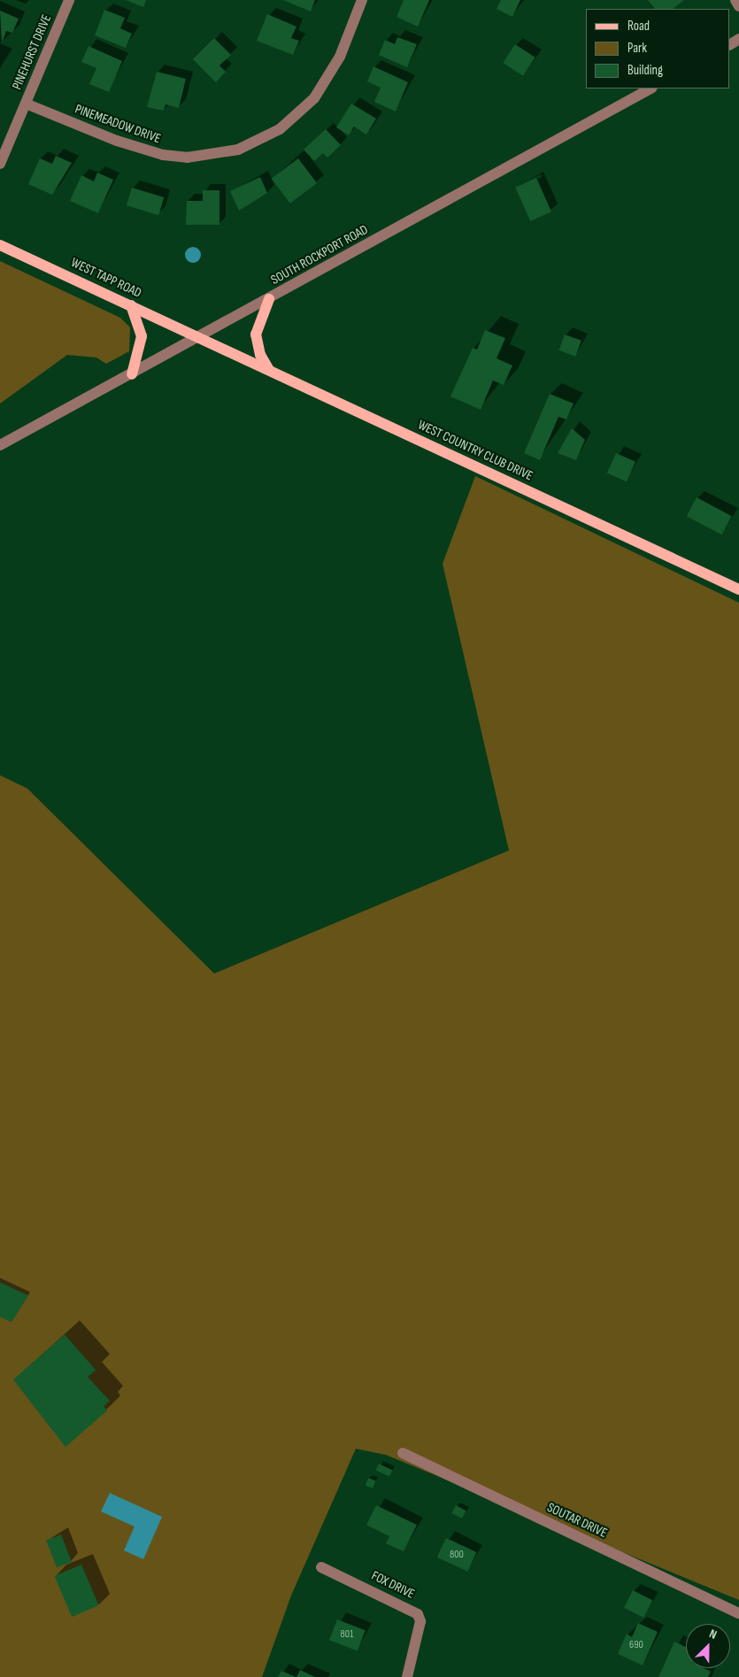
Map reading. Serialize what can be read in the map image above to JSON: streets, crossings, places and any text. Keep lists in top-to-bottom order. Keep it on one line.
{"streets":{"main road":["WEST TAPP ROAD","WEST COUNTRY CLUB DRIVE"],"street":["PINEHURST DRIVE","PINEMEADOW DRIVE","SOUTH ROCKPORT ROAD","SOUTAR DRIVE","FOX DRIVE"]},"crossings":[["PINEHURST DRIVE","PINEMEADOW DRIVE"],["SOUTH ROCKPORT ROAD","WEST TAPP ROAD"],["SOUTH ROCKPORT ROAD","WEST COUNTRY CLUB DRIVE"],["WEST TAPP ROAD","WEST COUNTRY CLUB DRIVE"]],"house_numbers":["800","801","690"],"legend":["Road","Park","Building"],"north":"top right"}
